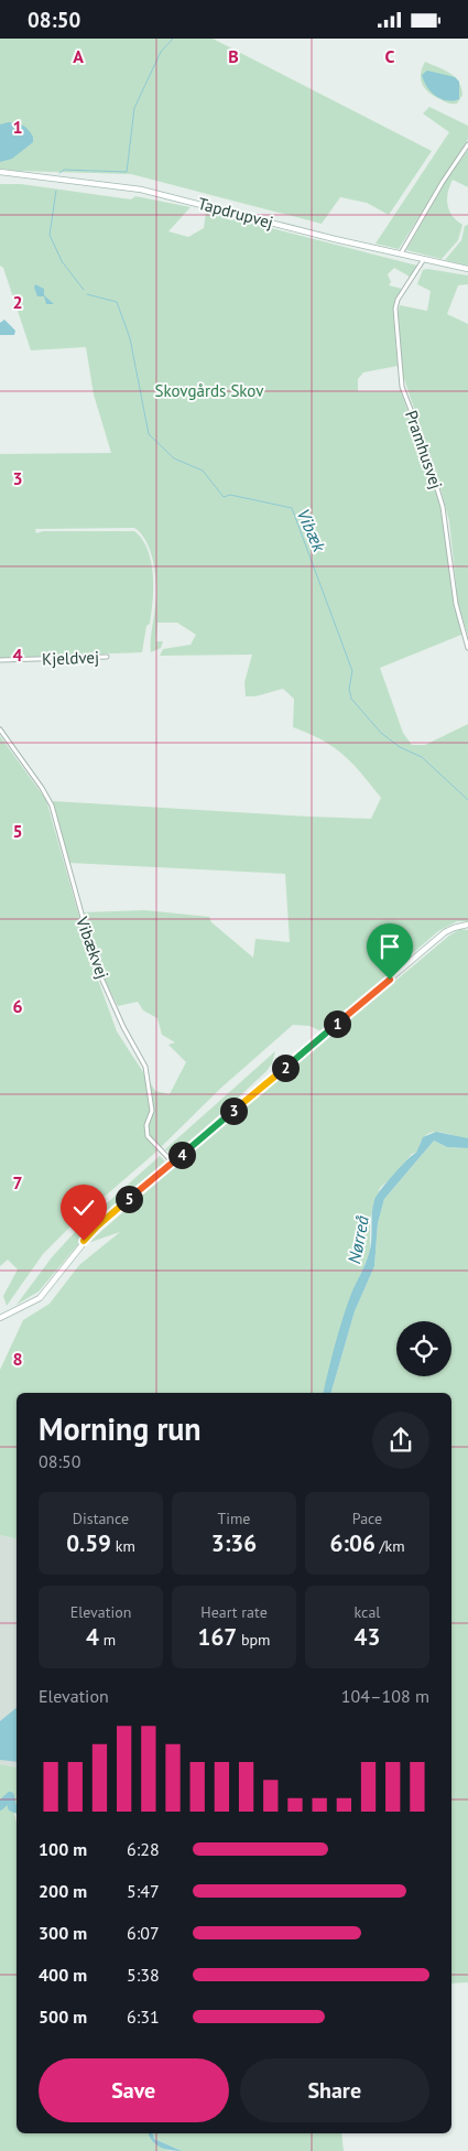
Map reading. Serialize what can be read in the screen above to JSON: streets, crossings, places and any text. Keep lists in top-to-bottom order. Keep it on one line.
{"streets":{"street":["Tapdrupvej","Pramhusvej","Kjeldvej","Vibækvej"]},"crossings":[["Tapdrupvej","Pramhusvej"]],"water":["Vibæk","Nørreå"],"parks":["Skovgårds Skov"],"page":{"status":"08:50","pins":["1","2","3","4","5"],"heading":["Morning run","08:50"],"stats":[["Distance","0.59 km"],["Time","3:36"],["Pace","6:06 /km"],["Elevation","4 m"],["Heart rate","167 bpm"],["kcal","43"]],"chart":["Elevation","104–108 m"],"list":[{"name":"100 m","note":"6:28"},{"name":"200 m","note":"5:47"},{"name":"300 m","note":"6:07"},{"name":"400 m","note":"5:38"},{"name":"500 m","note":"6:31"}],"buttons":["Save","Share"]},"grid":{"columns":["A","B","C"],"rows":["1","2","3","4","5","6","7","8"]}}
